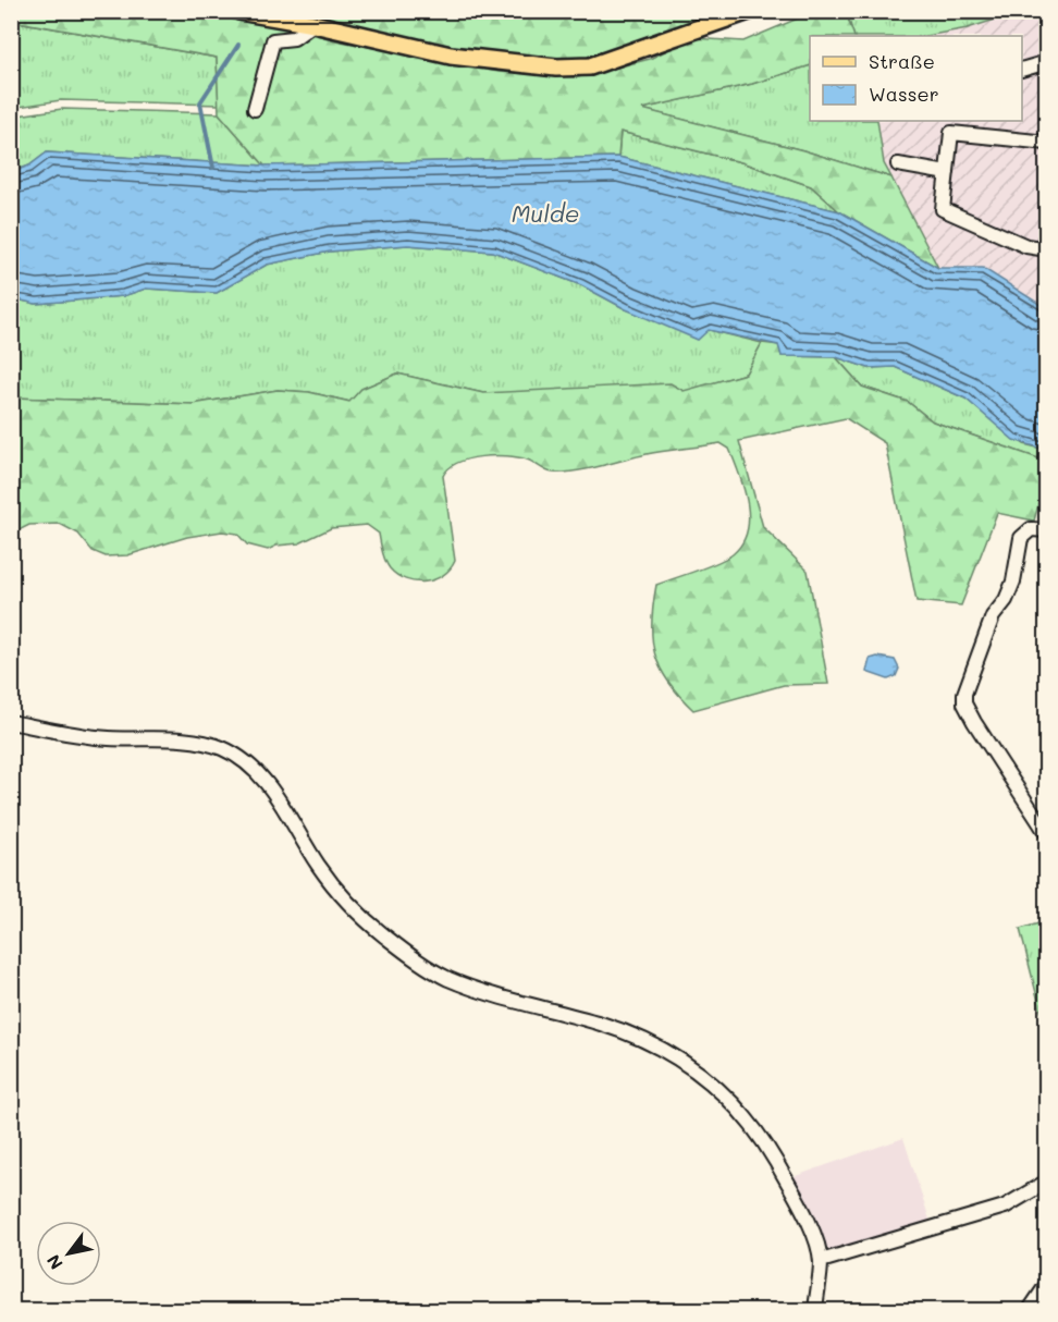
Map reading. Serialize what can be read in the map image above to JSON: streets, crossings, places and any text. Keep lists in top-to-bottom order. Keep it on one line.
{"water":["Mulde"],"legend":["Straße","Wasser"],"north":"bottom left"}
